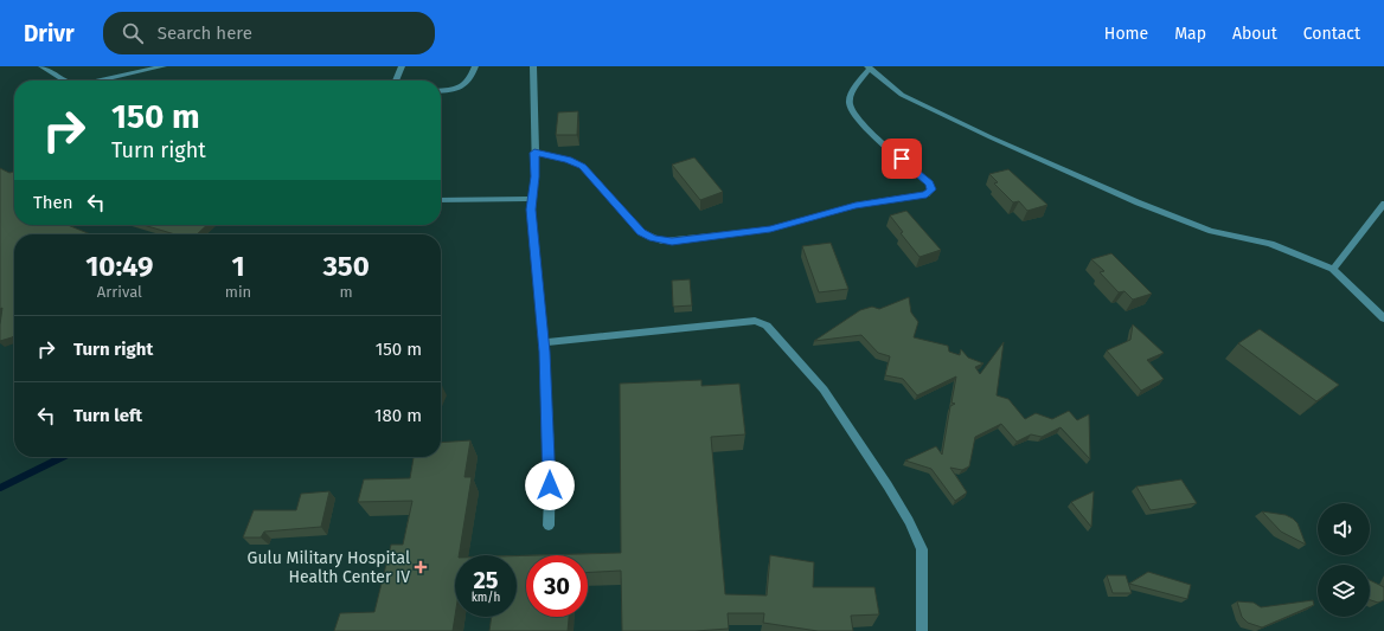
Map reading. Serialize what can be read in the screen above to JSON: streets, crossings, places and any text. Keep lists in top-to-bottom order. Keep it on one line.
{"places":{"health":["Gulu Military Hospital Health Center IV"]},"page":{"header":"Drivr","search":"Search here","nav":["Home","Map","About","Contact"],"turn":["150 m","Turn right"],"then":"Then","eta":["10:49","Arrival","1","min","350","m"],"list":[{"name":"Turn right","value":"150 m"},{"name":"Turn left","value":"180 m"}],"speed":"25 km/h","limit":"30"}}
